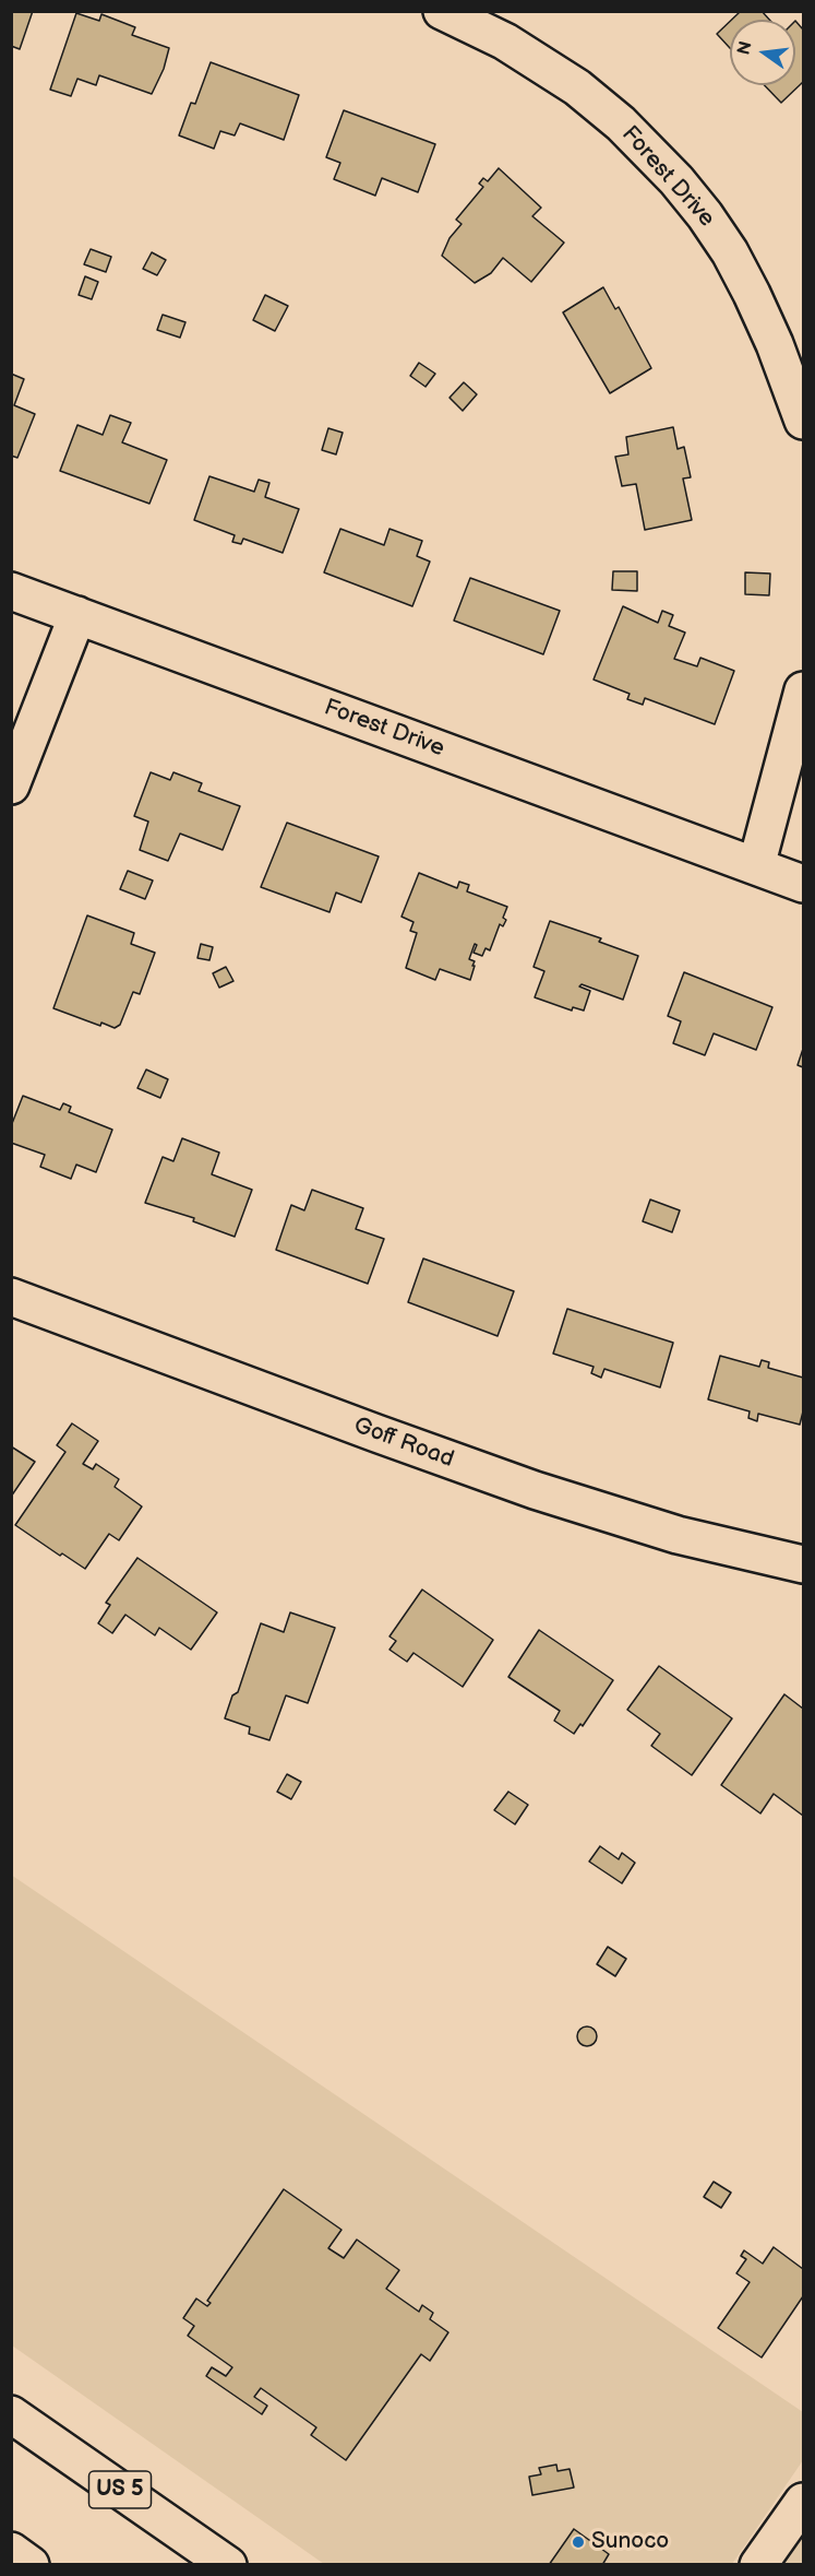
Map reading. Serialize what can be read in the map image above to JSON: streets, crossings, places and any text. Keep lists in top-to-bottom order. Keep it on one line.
{"streets":{"main road":["Forest Drive","Goff Road","US 5"]},"places":["Sunoco"],"north":"left"}
